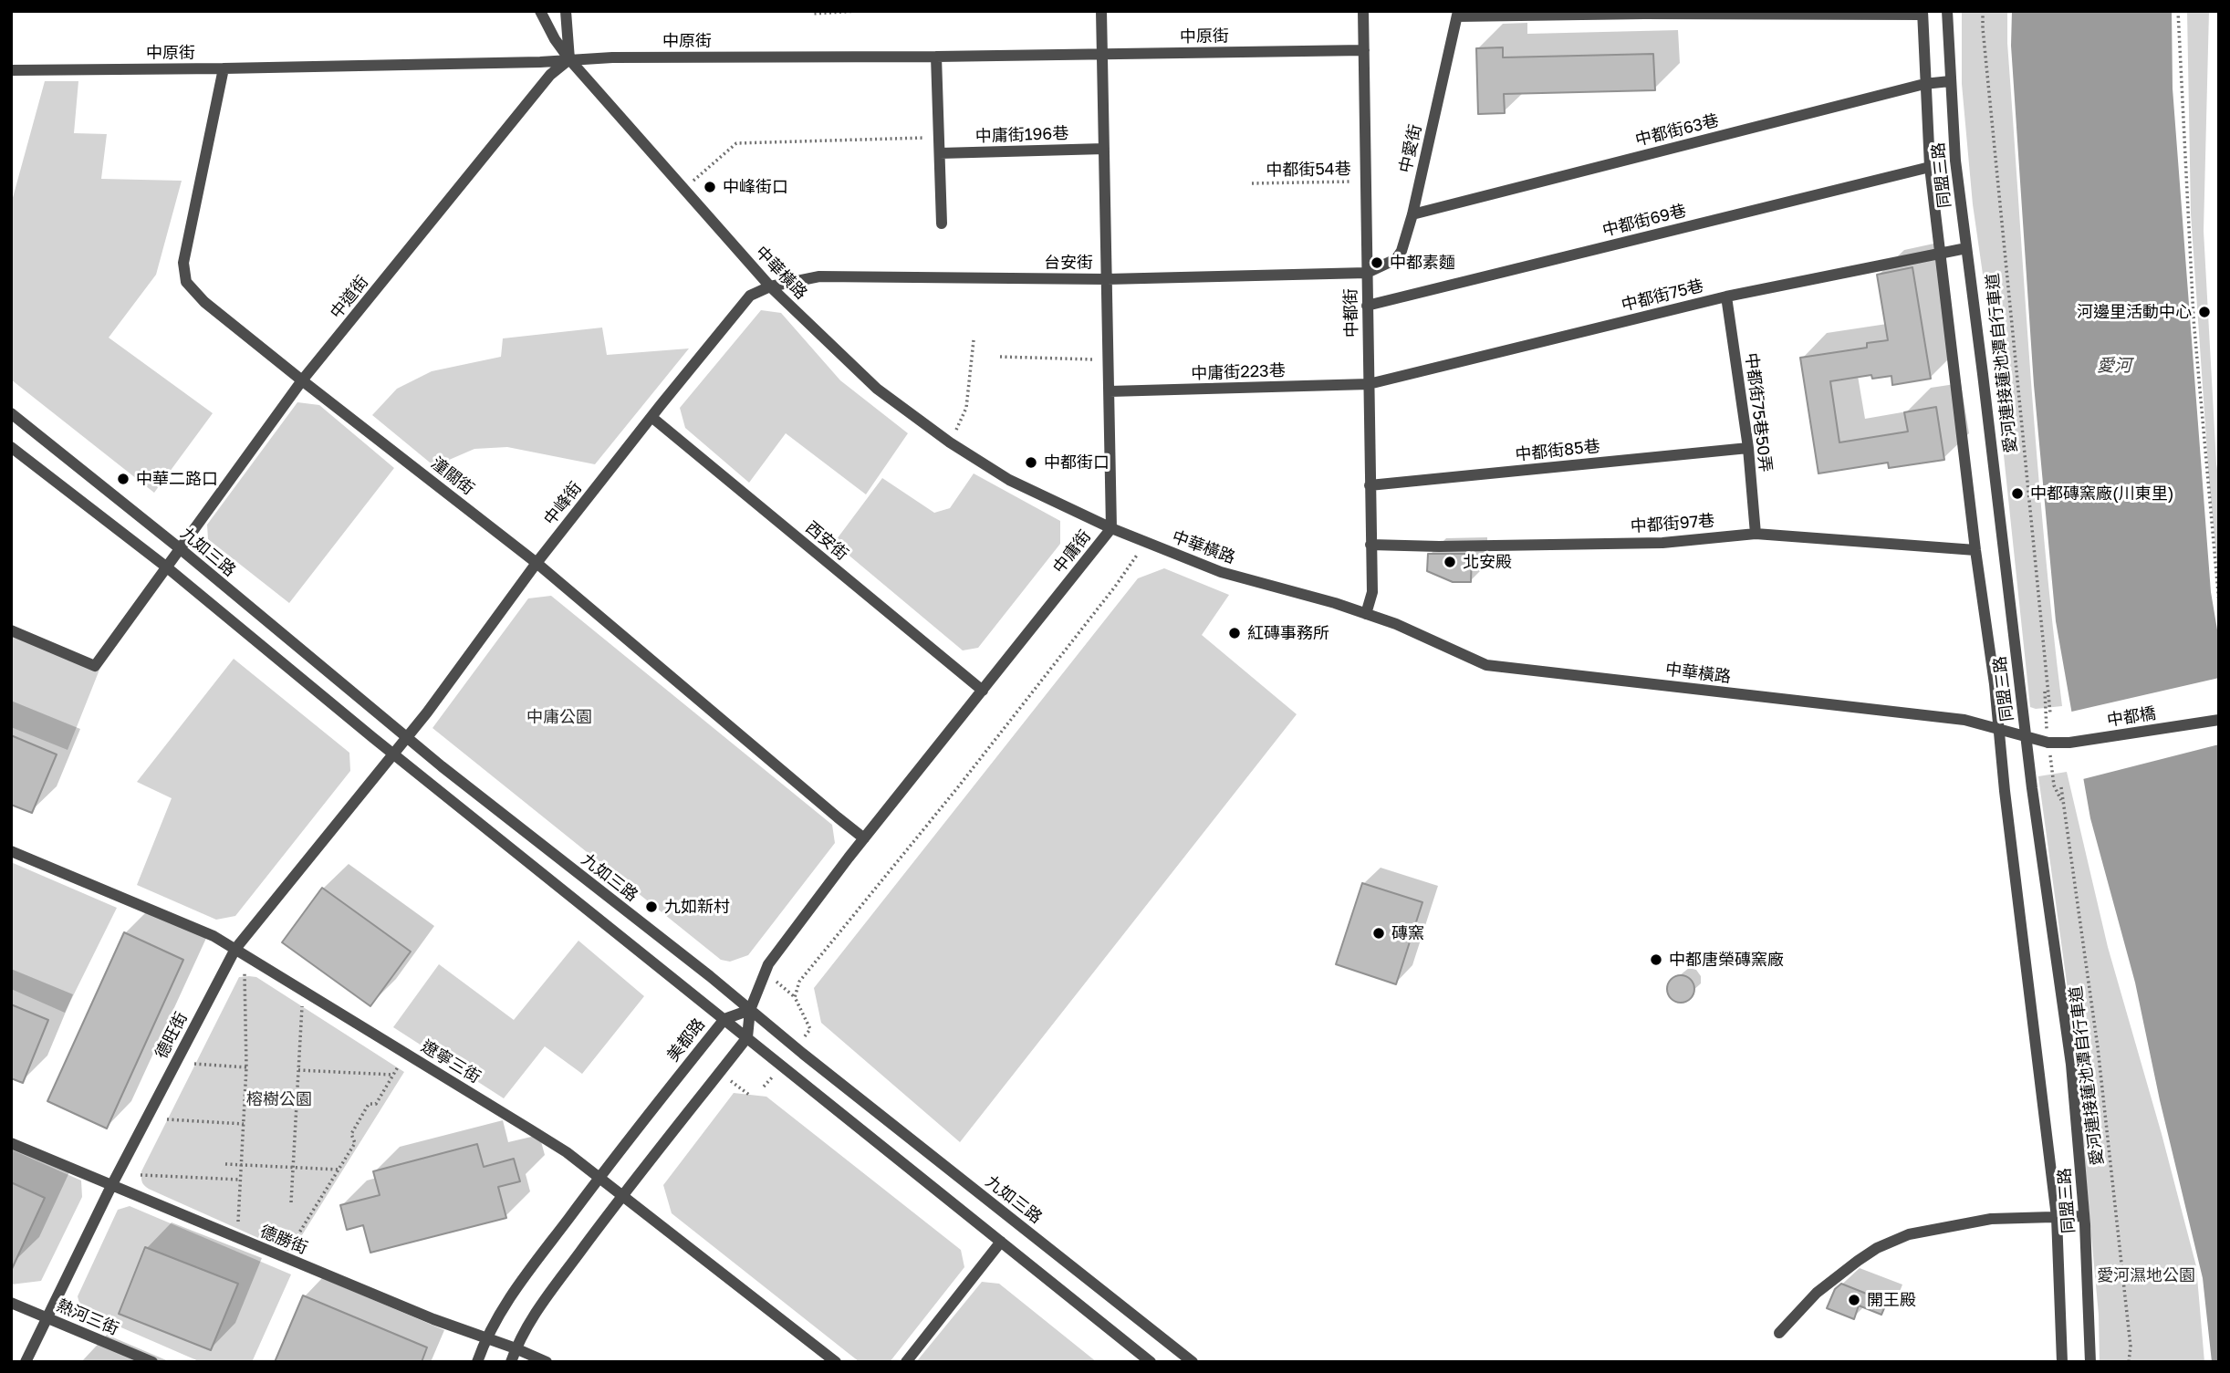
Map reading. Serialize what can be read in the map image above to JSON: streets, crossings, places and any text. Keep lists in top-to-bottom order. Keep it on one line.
{"streets":{"street":["中原街","中都街63巷","中庸街196巷","中愛街","同盟三路","中都街69巷","台安街","中華橫路","中都街75巷","中道街","中都街","中庸街223巷","中都街75巷50弄","中都街85巷","潼關街","中峰街","中都街97巷","西安街","九如三路","中庸街","中都橋","德旺街","美都路","遼寧三街","德勝街","熱河三街"],"path":["中都街54巷","愛河連接蓮池潭自行車道"]},"crossings":[["中原街","中華橫路"],["中原街","中道街"],["中原街","中都街"],["中原街","潼關街"],["中原街","中庸街"],["中都街63巷","中愛街"],["中都街63巷","同盟三路"],["中庸街196巷","中庸街"],["中愛街","台安街"],["中愛街","中都街"],["中都街54巷","中都街"],["同盟三路","中都街69巷"],["同盟三路","中華橫路"],["同盟三路","中都街75巷"],["同盟三路","中都街97巷"],["中都街69巷","中都街"],["台安街","中華橫路"],["台安街","中都街"],["台安街","中峰街"],["台安街","中庸街"],["中華橫路","中道街"],["中華橫路","中都街"],["中華橫路","中峰街"],["中華橫路","中庸街"],["中華橫路","中都橋"],["中都街75巷","中都街"],["中都街75巷","中庸街223巷"],["中都街75巷","中都街75巷50弄"],["中道街","潼關街"],["中道街","九如三路"],["中都街","中庸街223巷"],["中都街","中都街85巷"],["中都街","中都街97巷"],["中庸街223巷","中庸街"],["中都街75巷50弄","中都街85巷"],["中都街75巷50弄","中都街97巷"],["潼關街","中峰街"],["潼關街","中庸街"],["中峰街","西安街"],["中峰街","九如三路"],["中峰街","德旺街"],["西安街","中庸街"],["九如三路","中庸街"],["九如三路","美都路"],["中庸街","美都路"],["德旺街","遼寧三街"],["德旺街","德勝街"],["德旺街","熱河三街"],["美都路","遼寧三街"],["美都路","德勝街"]],"water":["愛河"],"parks":["中庸公園","榕樹公園","愛河濕地公園"],"places":["中峰街口","中都素麵","河邊里活動中心","中都街口","中華二路口","中都磚窯廠(川東里)","北安殿","紅磚事務所","九如新村","磚窯","中都唐榮磚窯廠","開王殿"]}
